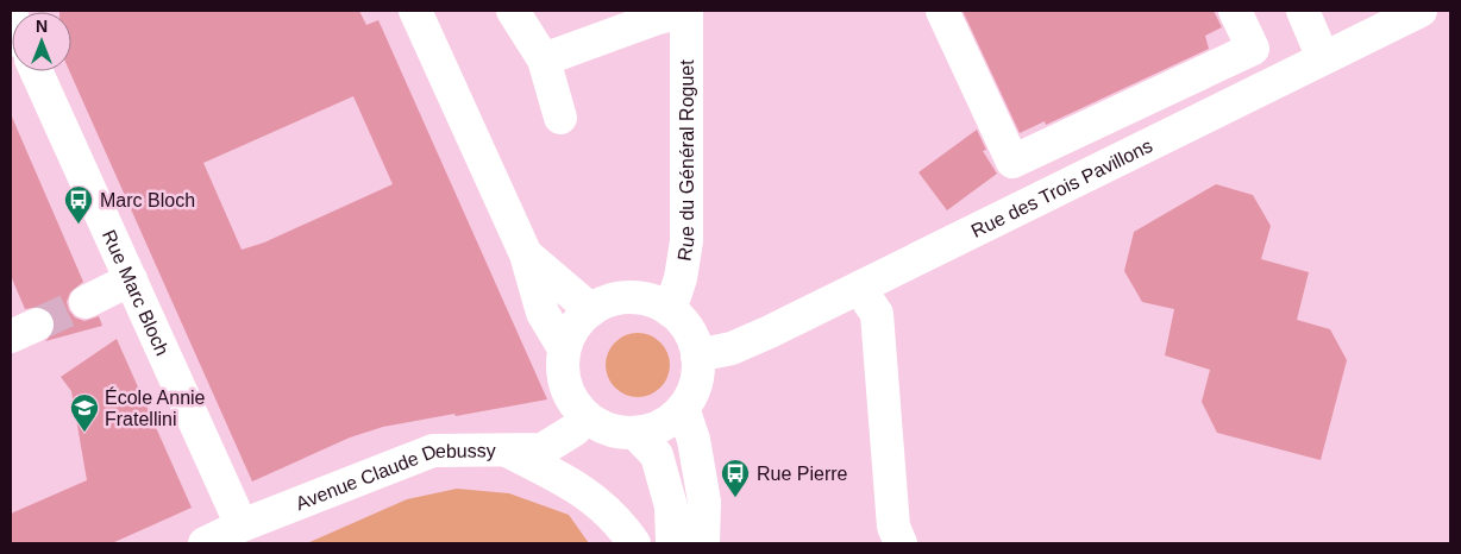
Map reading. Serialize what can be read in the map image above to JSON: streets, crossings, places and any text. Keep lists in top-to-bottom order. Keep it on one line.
{"streets":{"street":["Rue du Général Roguet","Rue des Trois Pavillons","Rue Marc Bloch","Avenue Claude Debussy"]},"crossings":[["Rue du Général Roguet","Rue des Trois Pavillons"],["Rue du Général Roguet","Avenue Claude Debussy"],["Rue des Trois Pavillons","Avenue Claude Debussy"],["Rue Marc Bloch","Avenue Claude Debussy"]],"places":{"bus stop":["Marc Bloch","Rue Pierre"],"school or university":["École Annie Fratellini"]},"north":"top"}
